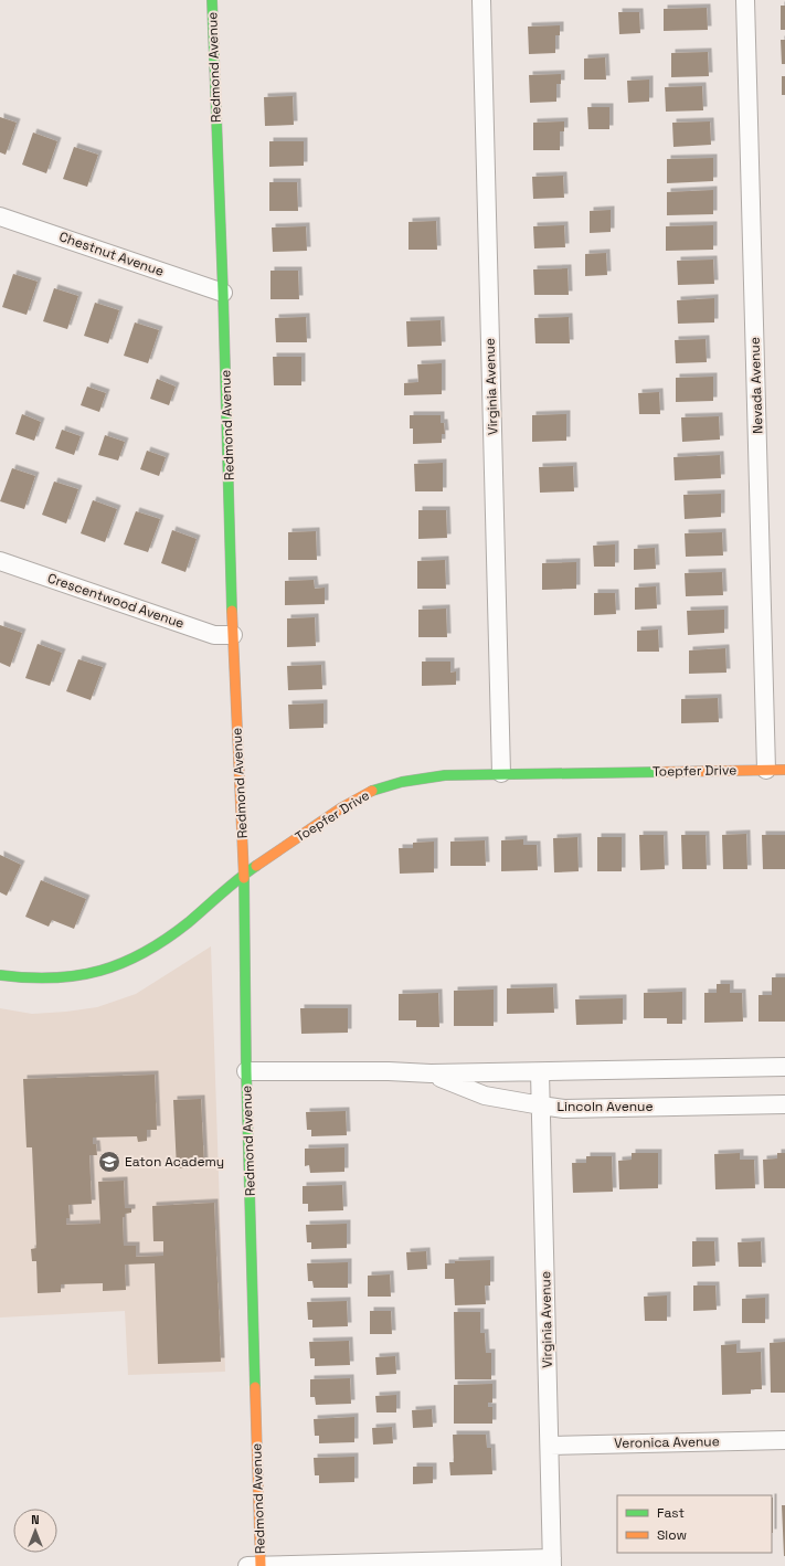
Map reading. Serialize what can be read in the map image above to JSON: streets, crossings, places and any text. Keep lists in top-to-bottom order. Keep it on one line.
{"streets":{"street":["Redmond Avenue","Chestnut Avenue","Nevada Avenue","Virginia Avenue","Crescentwood Avenue","Toepfer Drive","Lincoln Avenue","Veronica Avenue"]},"crossings":[["Redmond Avenue","Chestnut Avenue"],["Redmond Avenue","Crescentwood Avenue"],["Redmond Avenue","Toepfer Drive"],["Redmond Avenue","Lincoln Avenue"],["Nevada Avenue","Toepfer Drive"],["Virginia Avenue","Toepfer Drive"],["Virginia Avenue","Lincoln Avenue"],["Virginia Avenue","Veronica Avenue"]],"places":{"school or university":["Eaton Academy"]},"legend":["Fast","Slow"],"north":"top"}
